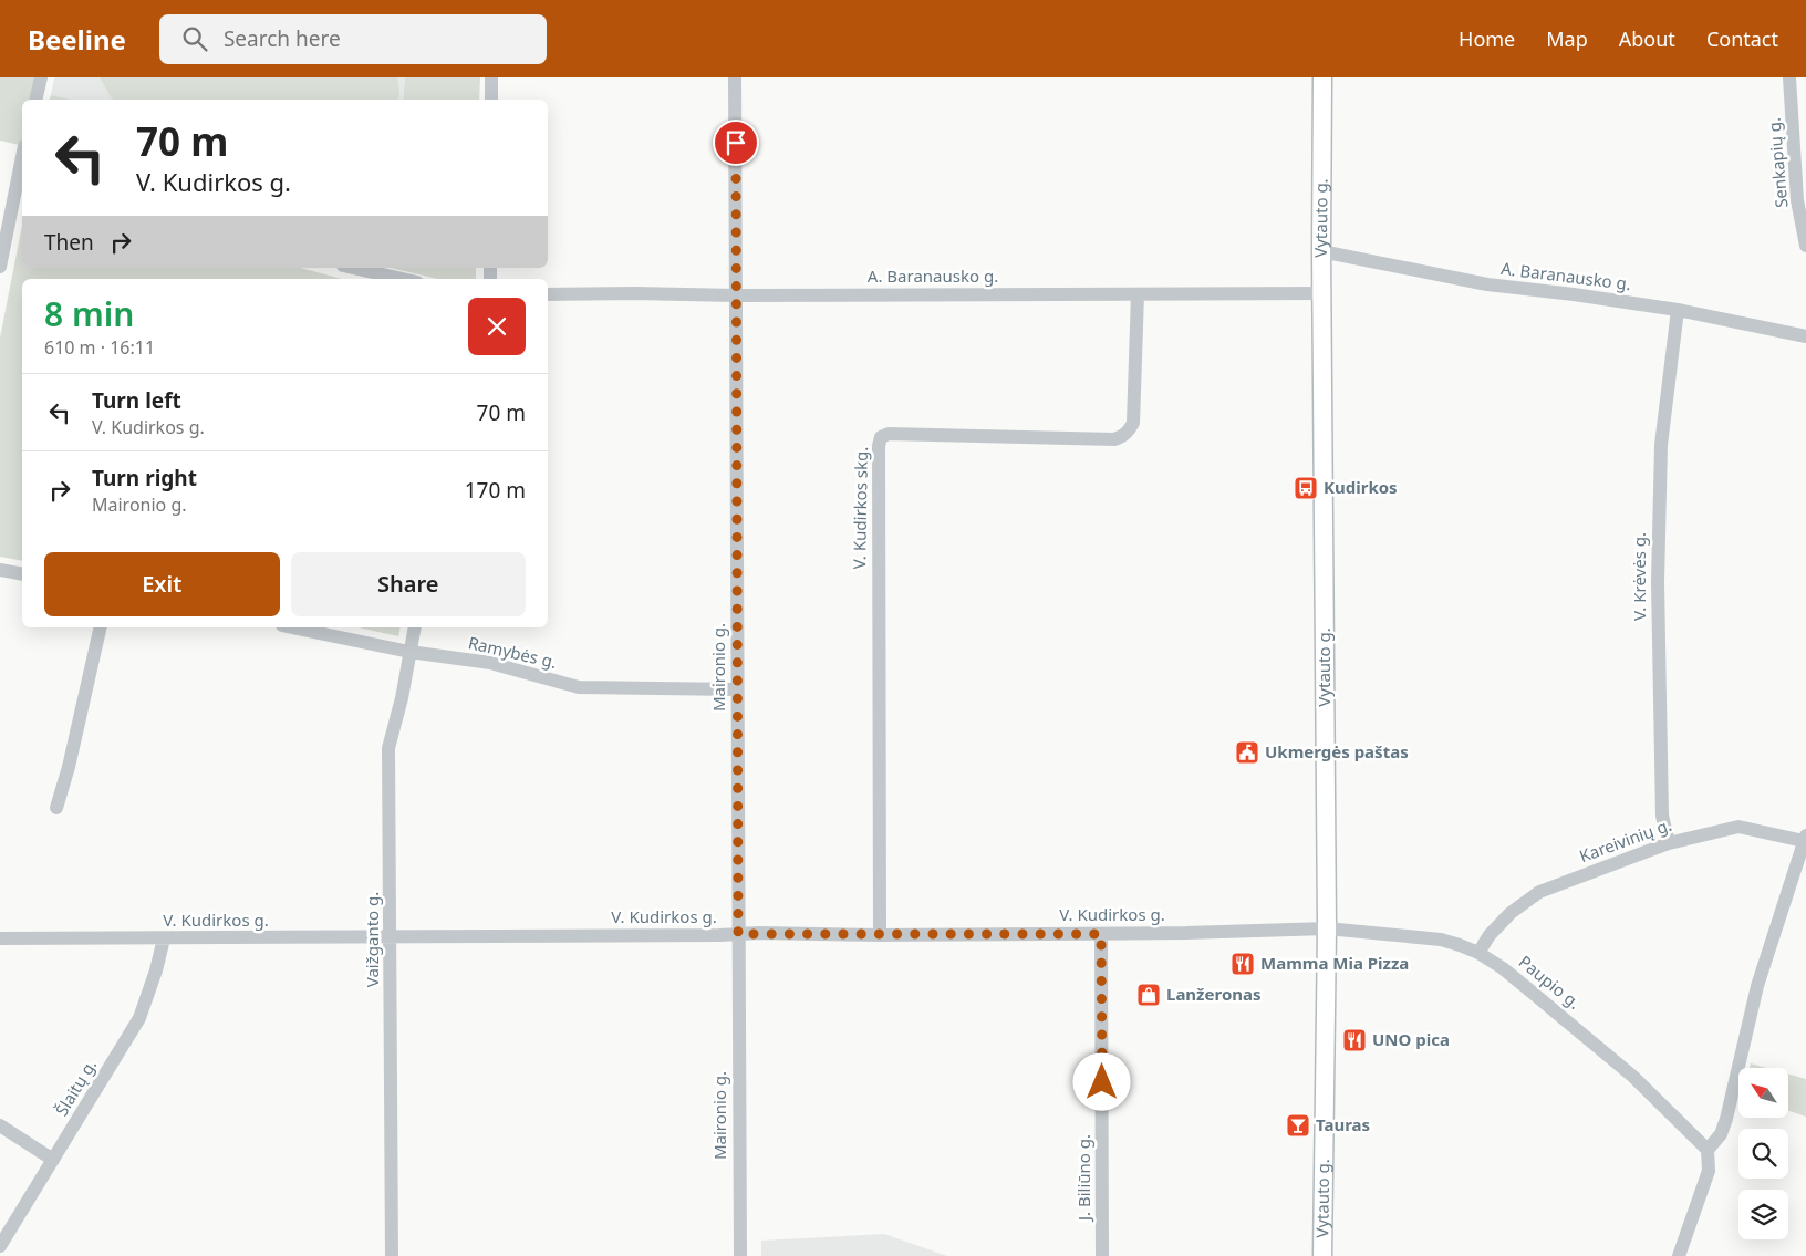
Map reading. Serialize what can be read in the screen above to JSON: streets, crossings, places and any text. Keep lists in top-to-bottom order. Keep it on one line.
{"streets":{"main road":["Vytauto g."],"street":["Senkapių g.","A. Baranausko g.","V. Kudirkos skg.","V. Krėvės g.","Ramybės g.","Maironio g.","Kareivinių g.","V. Kudirkos g.","Vaižganto g.","Paupio g.","Šlaitų g.","J. Biliūno g."]},"crossings":[["Vytauto g.","A. Baranausko g."],["Vytauto g.","V. Kudirkos g."],["Vytauto g.","Paupio g."],["A. Baranausko g.","V. Kudirkos skg."],["A. Baranausko g.","V. Krėvės g."],["A. Baranausko g.","Maironio g."],["V. Kudirkos skg.","V. Kudirkos g."],["V. Krėvės g.","Kareivinių g."],["Ramybės g.","Maironio g."],["Ramybės g.","Vaižganto g."],["Maironio g.","V. Kudirkos g."],["Kareivinių g.","Paupio g."],["V. Kudirkos g.","Vaižganto g."],["V. Kudirkos g.","Paupio g."],["V. Kudirkos g.","Šlaitų g."],["V. Kudirkos g.","J. Biliūno g."]],"places":{"bus stop":["Kudirkos"],"public building":["Ukmergės paštas"],"restaurant":["Mamma Mia Pizza","UNO pica"],"shop":["Lanžeronas"],"bar":["Tauras"]},"north":"top left","page":{"header":"Beeline","search":"Search here","nav":["Home","Map","About","Contact"],"turn":["70 m","V. Kudirkos g."],"then":"Then","heading":["8 min","610 m · 16:11"],"list":[{"name":"Turn left","note":"V. Kudirkos g.","value":"70 m"},{"name":"Turn right","note":"Maironio g.","value":"170 m"}],"buttons":["Exit","Share"]}}
